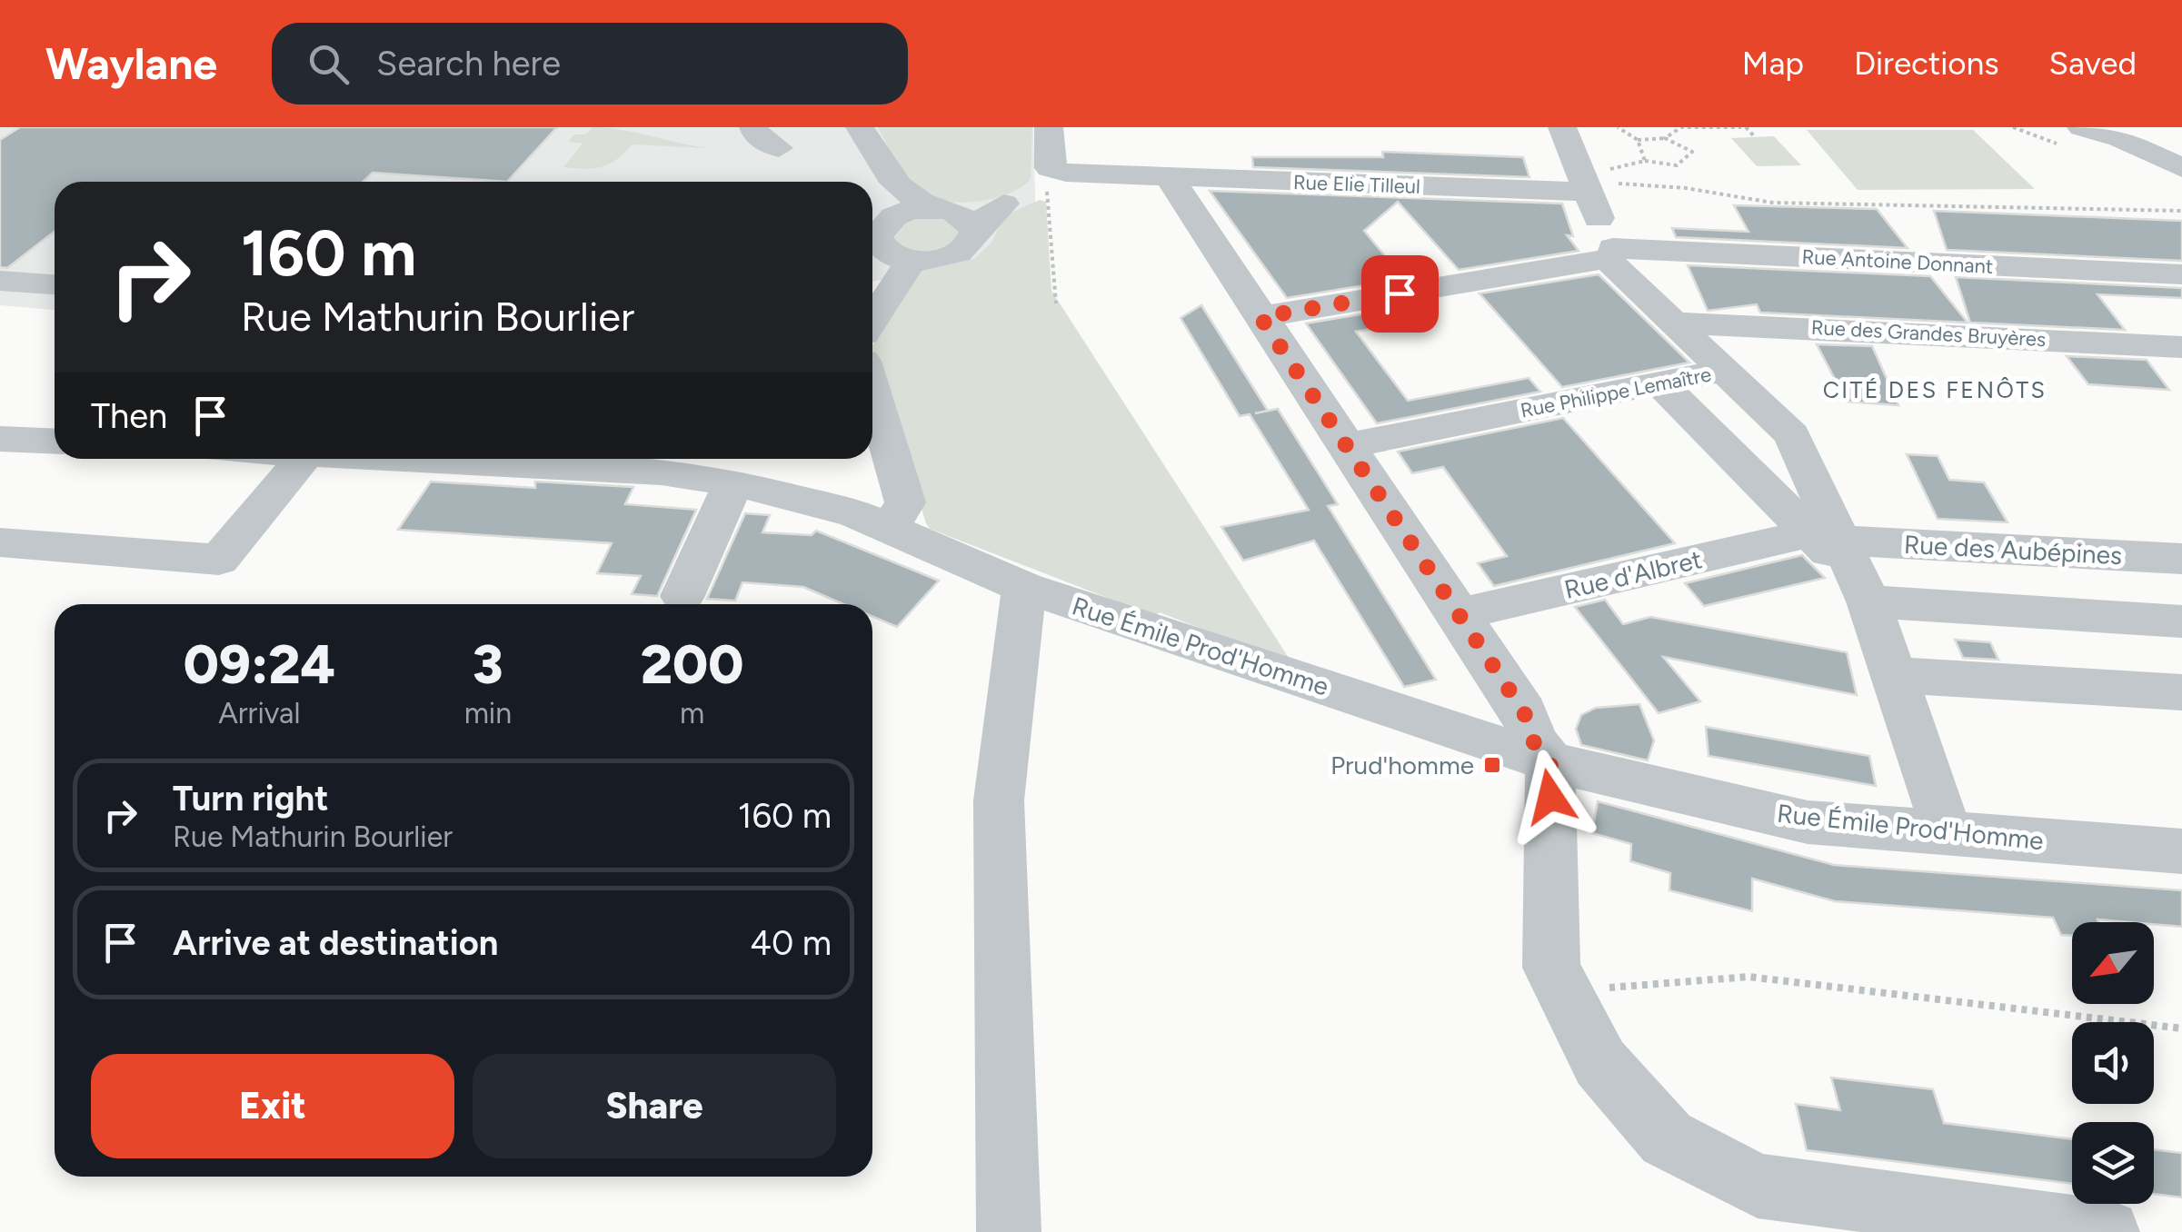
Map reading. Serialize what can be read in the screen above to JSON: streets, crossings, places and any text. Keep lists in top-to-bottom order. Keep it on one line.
{"streets":{"street":["Rue Elie Tilleul","Rue Antoine Donnant","Rue des Grandes Bruyères","Rue Philippe Lemaître","Rue des Aubépines","Rue d'Albret","Rue Émile Prod'Homme"]},"crossings":[["Rue Antoine Donnant","Rue Philippe Lemaître"],["Rue des Grandes Bruyères","Rue Philippe Lemaître"],["Rue des Aubépines","Rue d'Albret"]],"districts":["CITÉ DES FENÔTS"],"places":{"transit":["Prud'homme"]},"north":"bottom left","page":{"header":"Waylane","search":"Search here","nav":["Map","Directions","Saved"],"turn":["160 m","Rue Mathurin Bourlier"],"then":"Then","eta":["09:24","Arrival","3","min","200","m"],"list":[{"name":"Turn right","note":"Rue Mathurin Bourlier","value":"160 m"},{"name":"Arrive at destination","value":"40 m"}],"buttons":["Exit","Share"]}}
